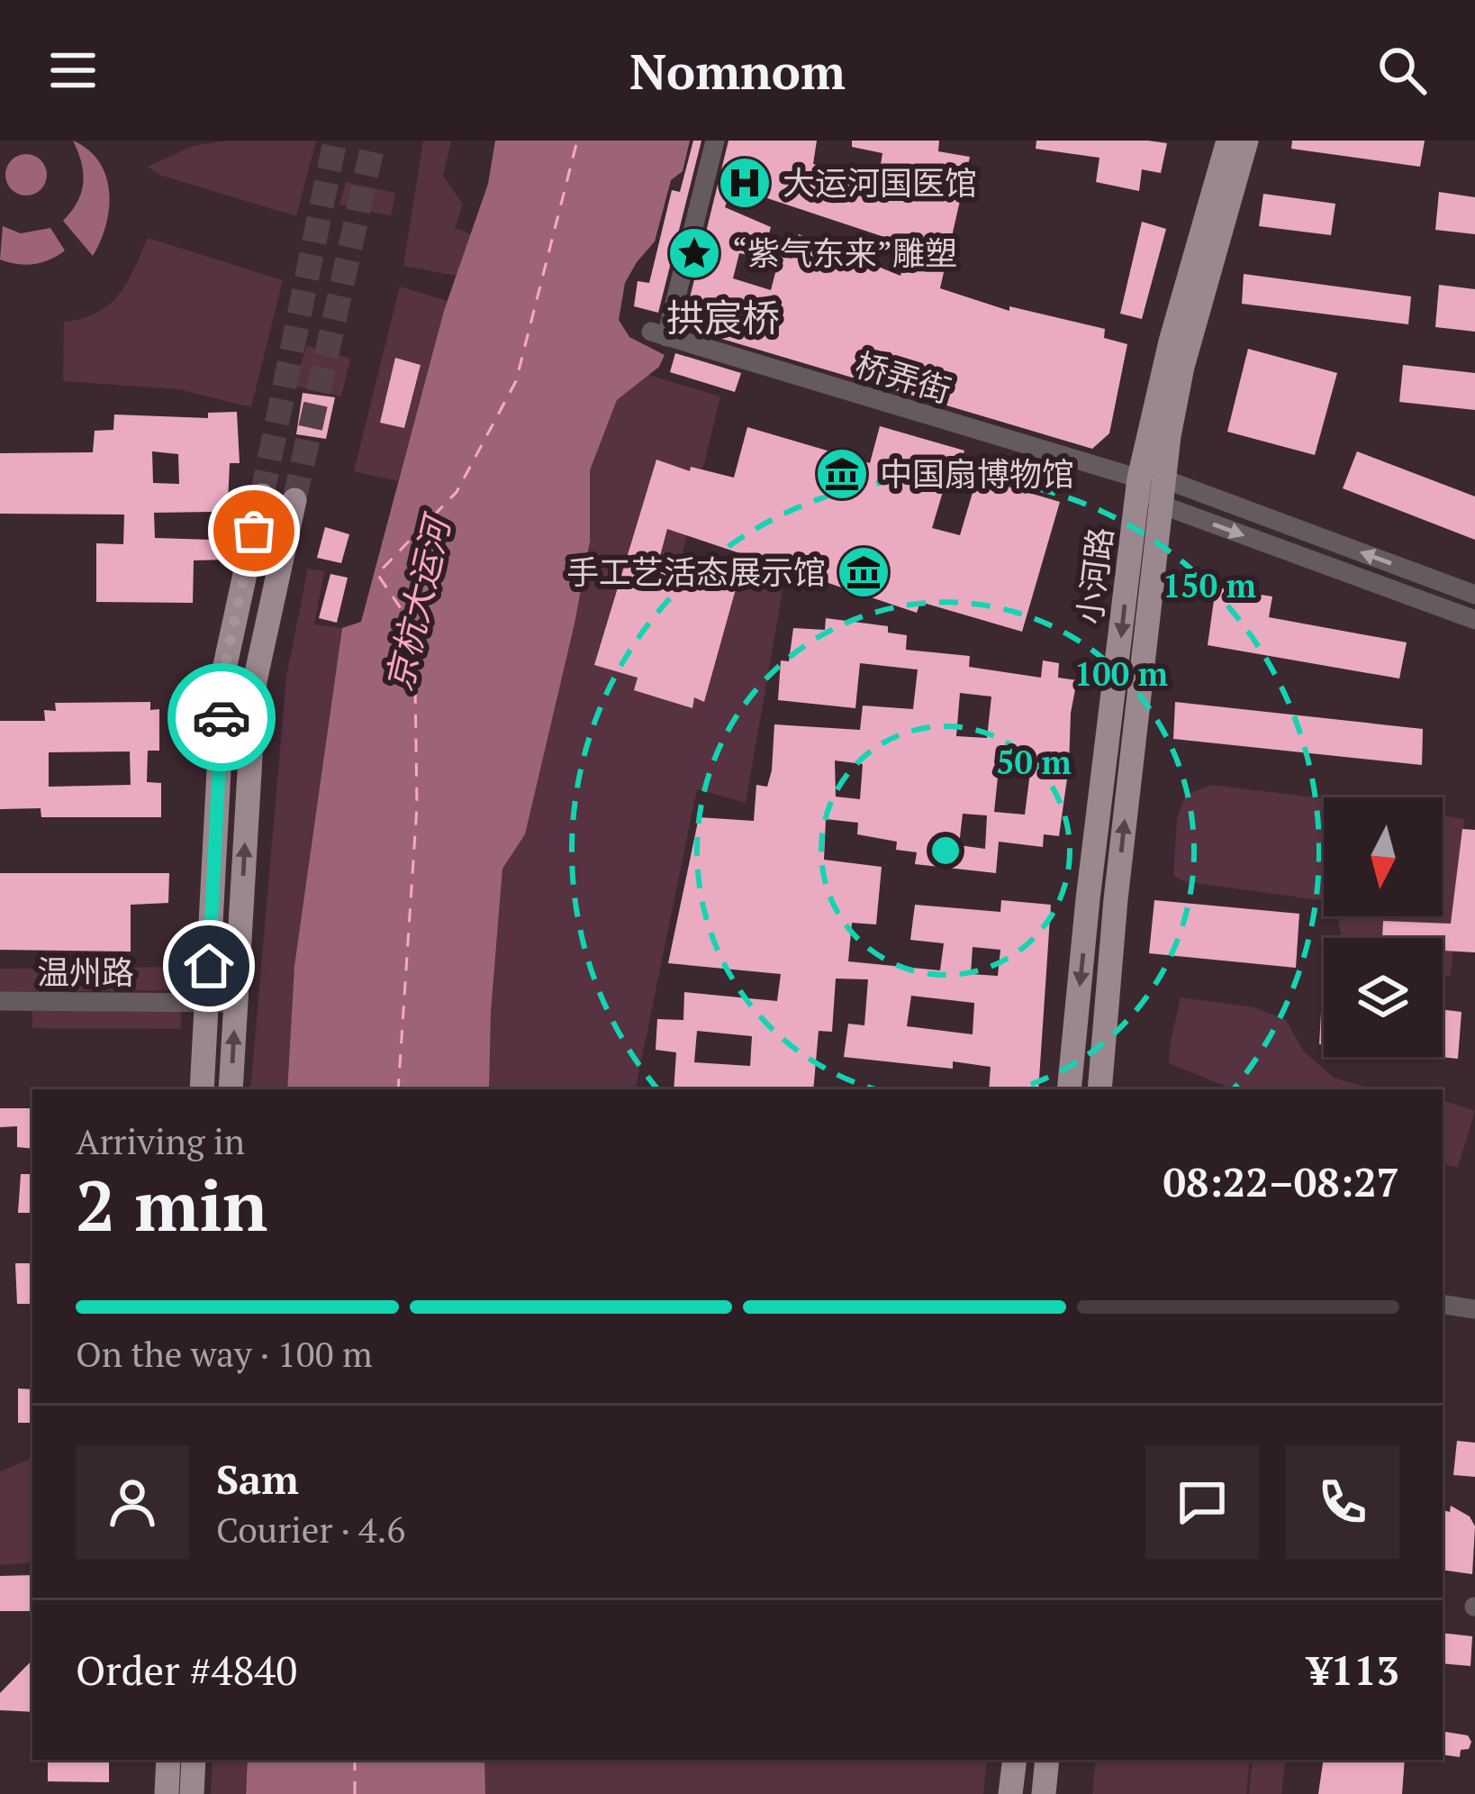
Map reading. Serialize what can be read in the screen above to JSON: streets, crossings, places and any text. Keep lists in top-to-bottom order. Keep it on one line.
{"streets":{"main road":["小河路"],"street":["桥弄街","温州路"]},"crossings":[["桥弄街","小河路"]],"districts":["拱宸桥"],"water":["京杭大运河"],"places":{"hospital":["大运河国医馆"],"place":["“紫气东来”雕塑"],"museum":["中国扇博物馆","手工艺活态展示馆"]},"north":"bottom","page":{"header":"Nomnom","heading":["2 min","Arriving in","08:22–08:27"],"panel":["Sam","Courier · 4.6","Order #4840","¥113"],"bar":"On the way · 100 m"},"rings":["150 m","100 m","50 m"]}
